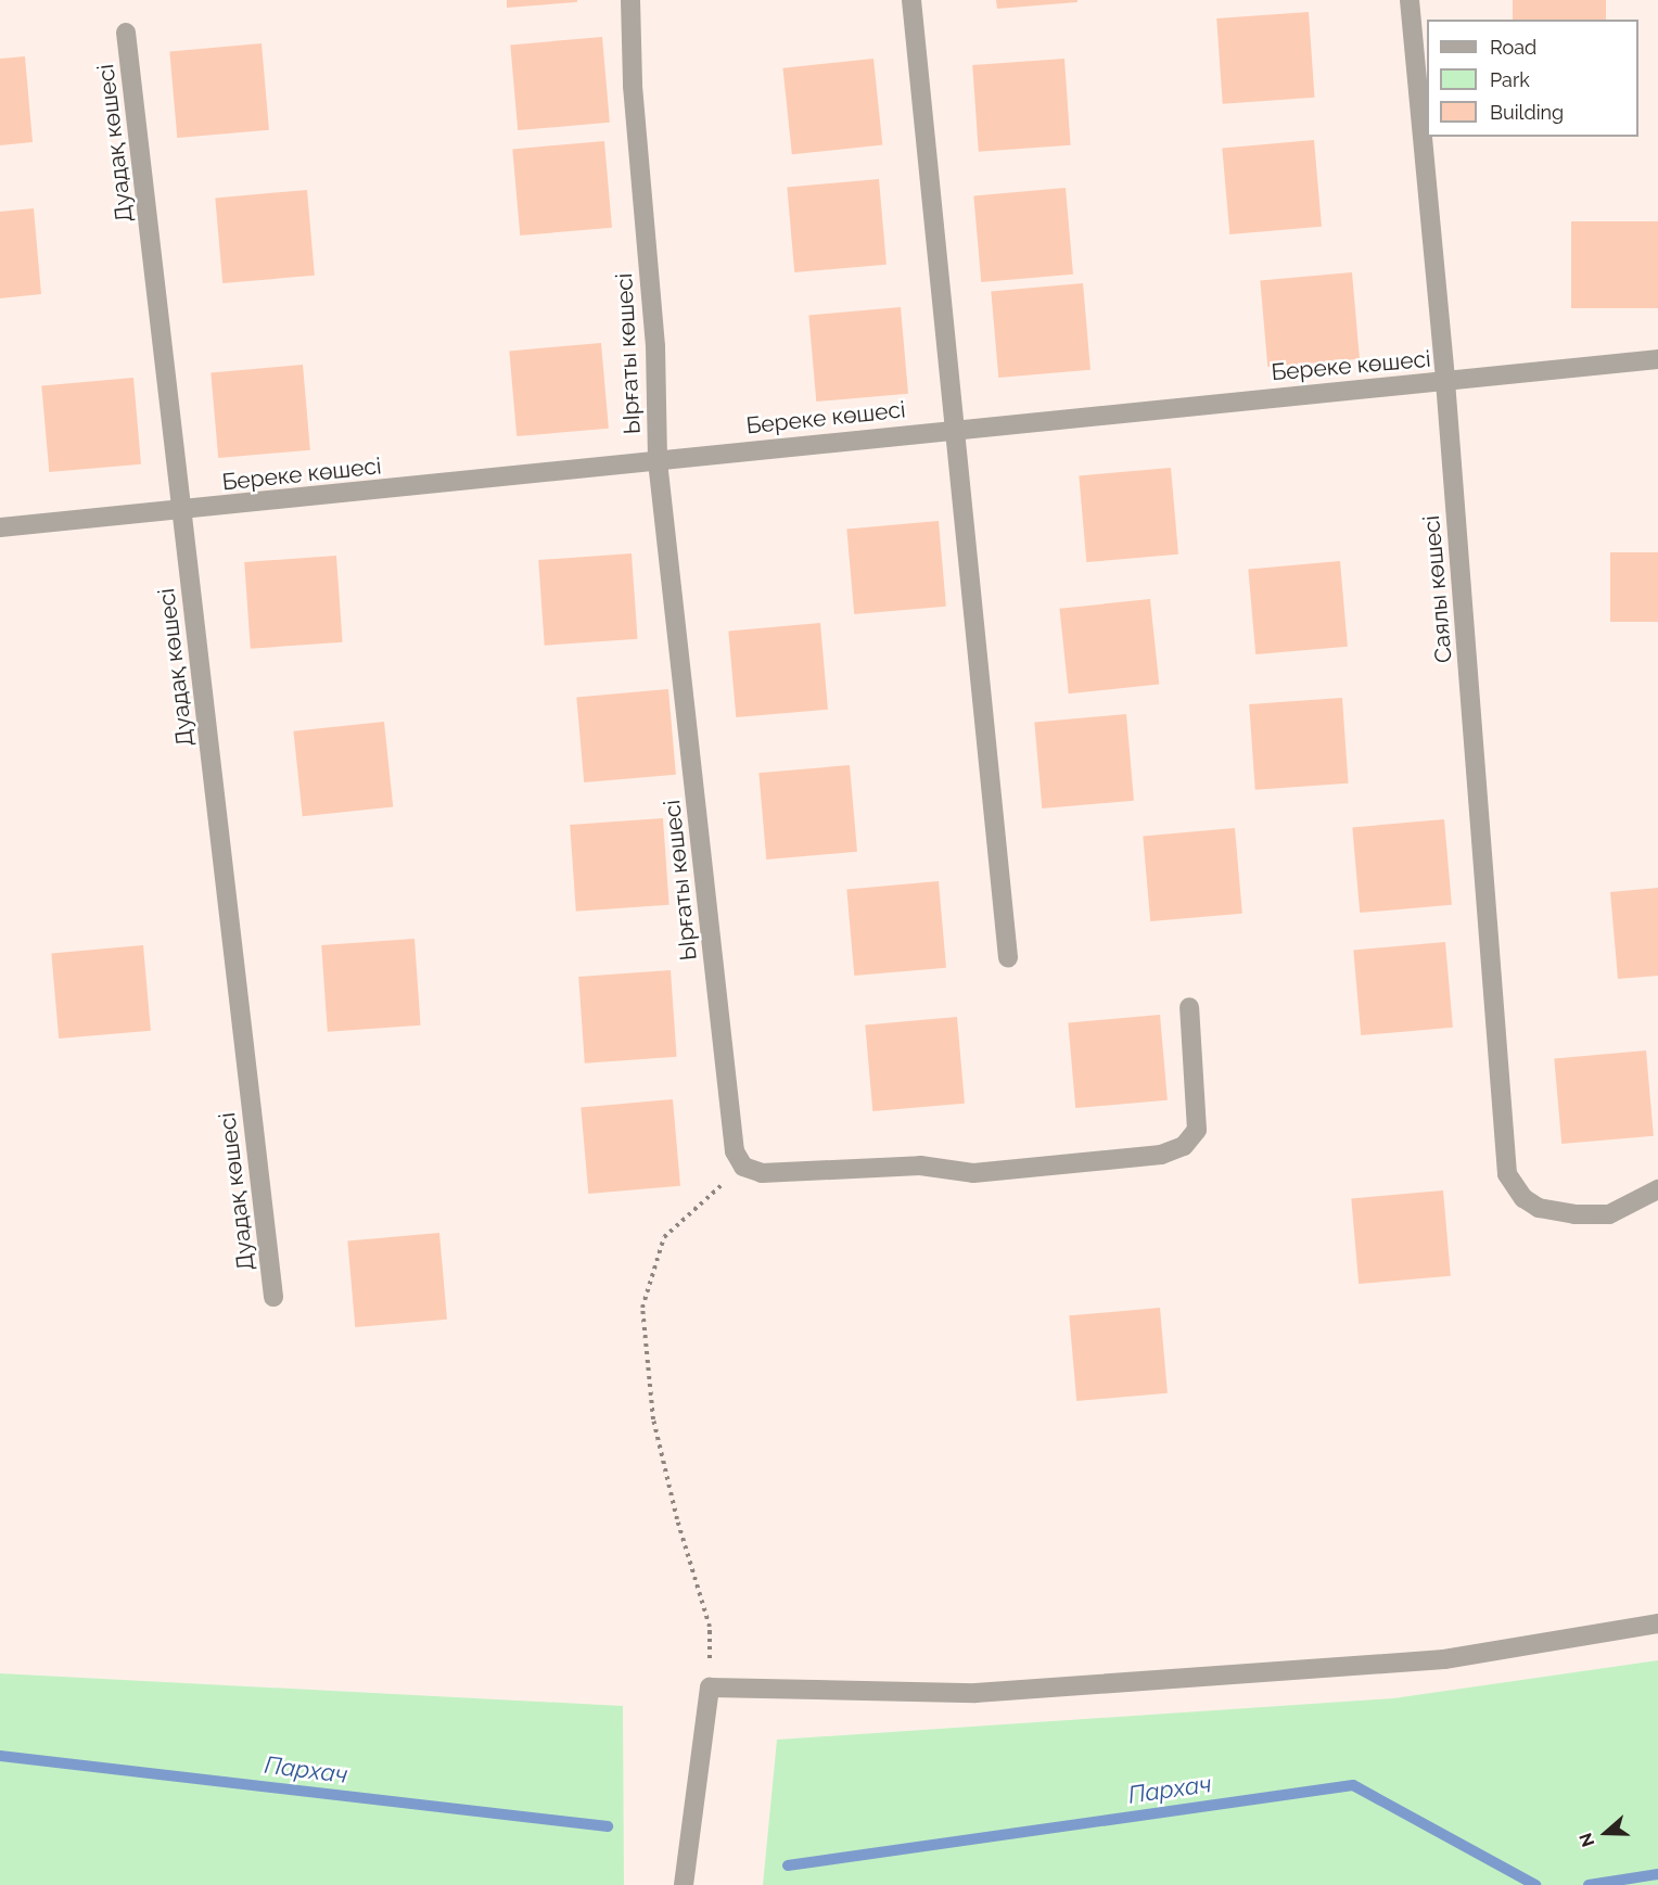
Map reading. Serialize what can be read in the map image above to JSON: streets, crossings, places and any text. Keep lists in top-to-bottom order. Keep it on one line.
{"streets":{"street":["Дуадақ көшесі","Ырғаты көшесі","Береке көшесі","Саялы көшесі"]},"crossings":[["Дуадақ көшесі","Береке көшесі"],["Ырғаты көшесі","Береке көшесі"],["Береке көшесі","Саялы көшесі"]],"water":["Пархач"],"legend":["Road","Park","Building"],"north":"left"}
